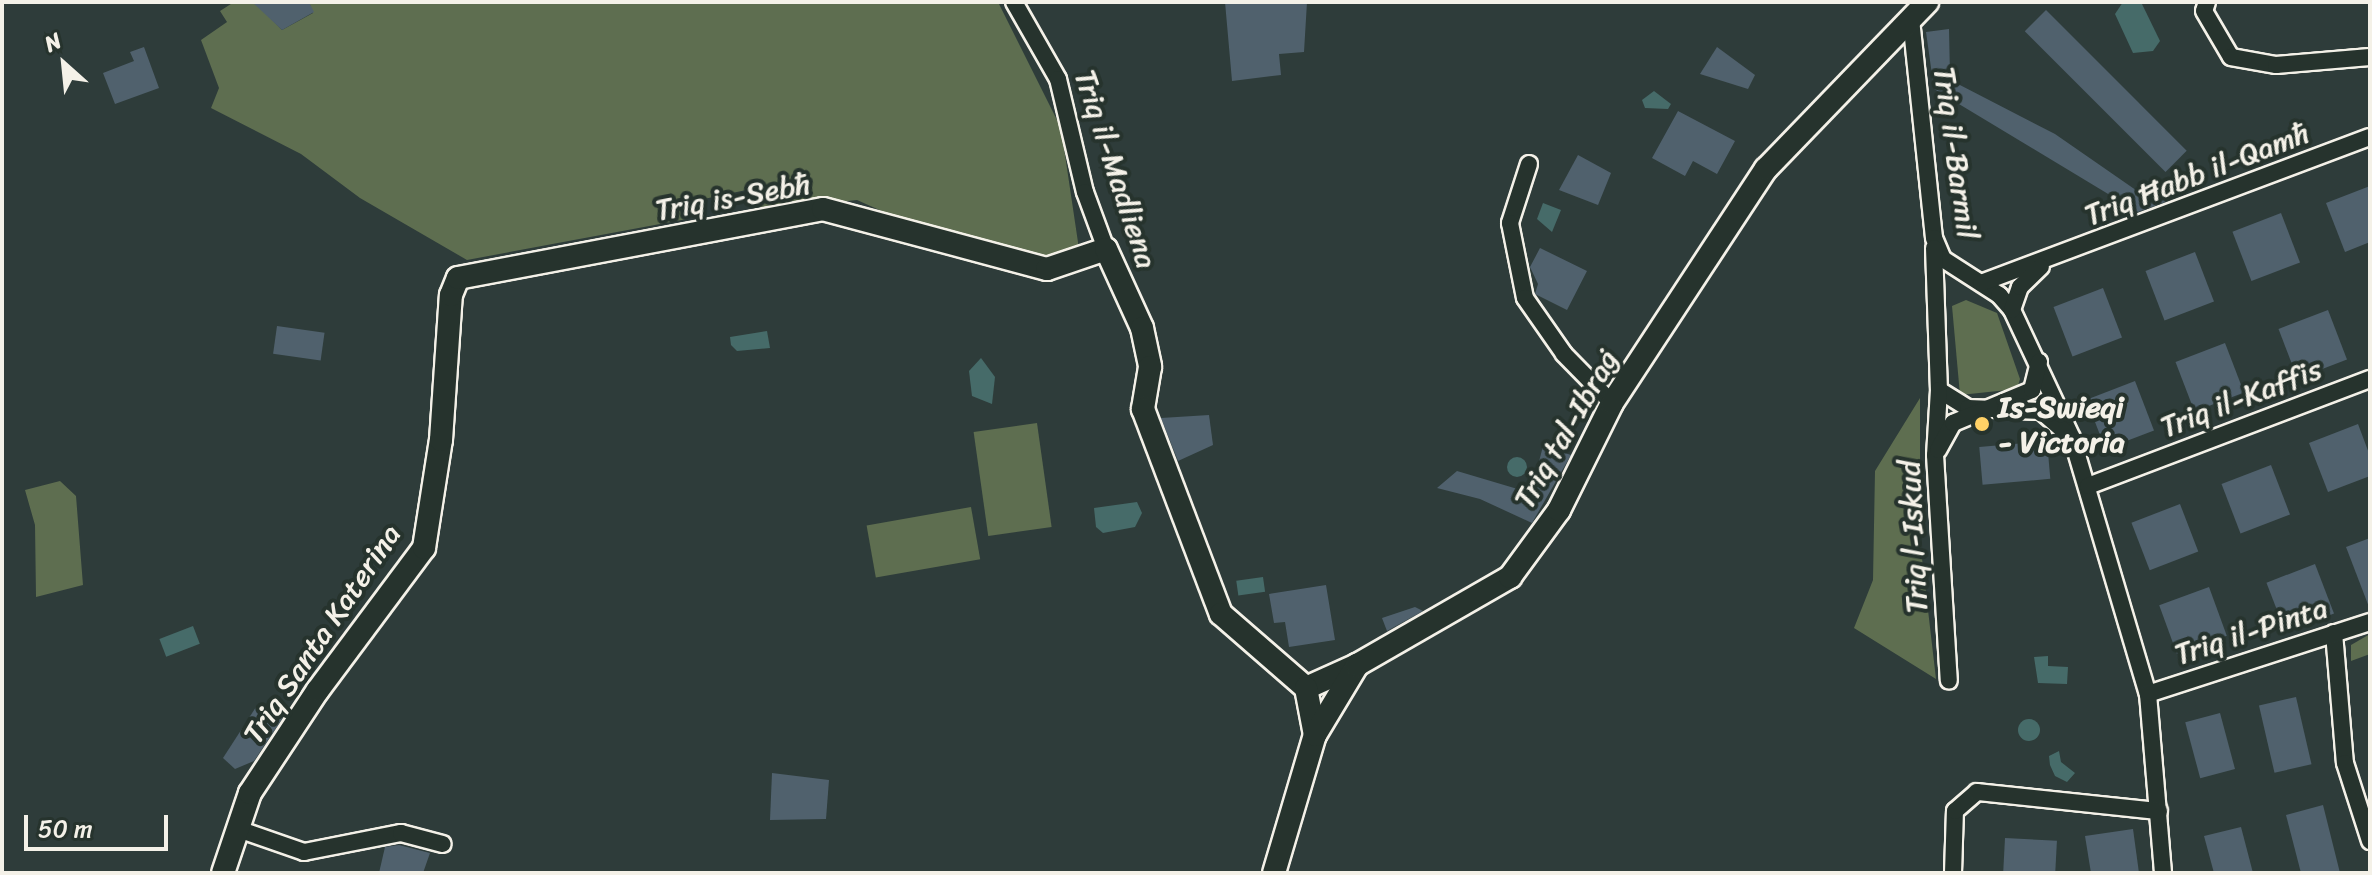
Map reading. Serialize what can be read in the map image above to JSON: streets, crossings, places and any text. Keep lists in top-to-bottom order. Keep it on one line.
{"streets":{"main road":["Triq il-Madliena","Triq is-Sebħ","Triq tal-Ibraġ","Triq Santa Katerina"],"street":["Triq il-Barmil","Triq Ħabb il-Qamħ","Triq il-Kaffis","Triq l-Iskud","Triq il-Pinta"]},"crossings":[["Triq il-Barmil","Triq Ħabb il-Qamħ"],["Triq il-Barmil","Triq il-Kaffis"],["Triq il-Barmil","Triq tal-Ibraġ"],["Triq il-Barmil","Triq l-Iskud"],["Triq il-Barmil","Triq il-Pinta"],["Triq il-Madliena","Triq is-Sebħ"],["Triq Ħabb il-Qamħ","Triq l-Iskud"],["Triq is-Sebħ","Triq Santa Katerina"]],"places":["Is-Swieqi - Victoria"],"scale_bar":"50 m","north":"top left"}
